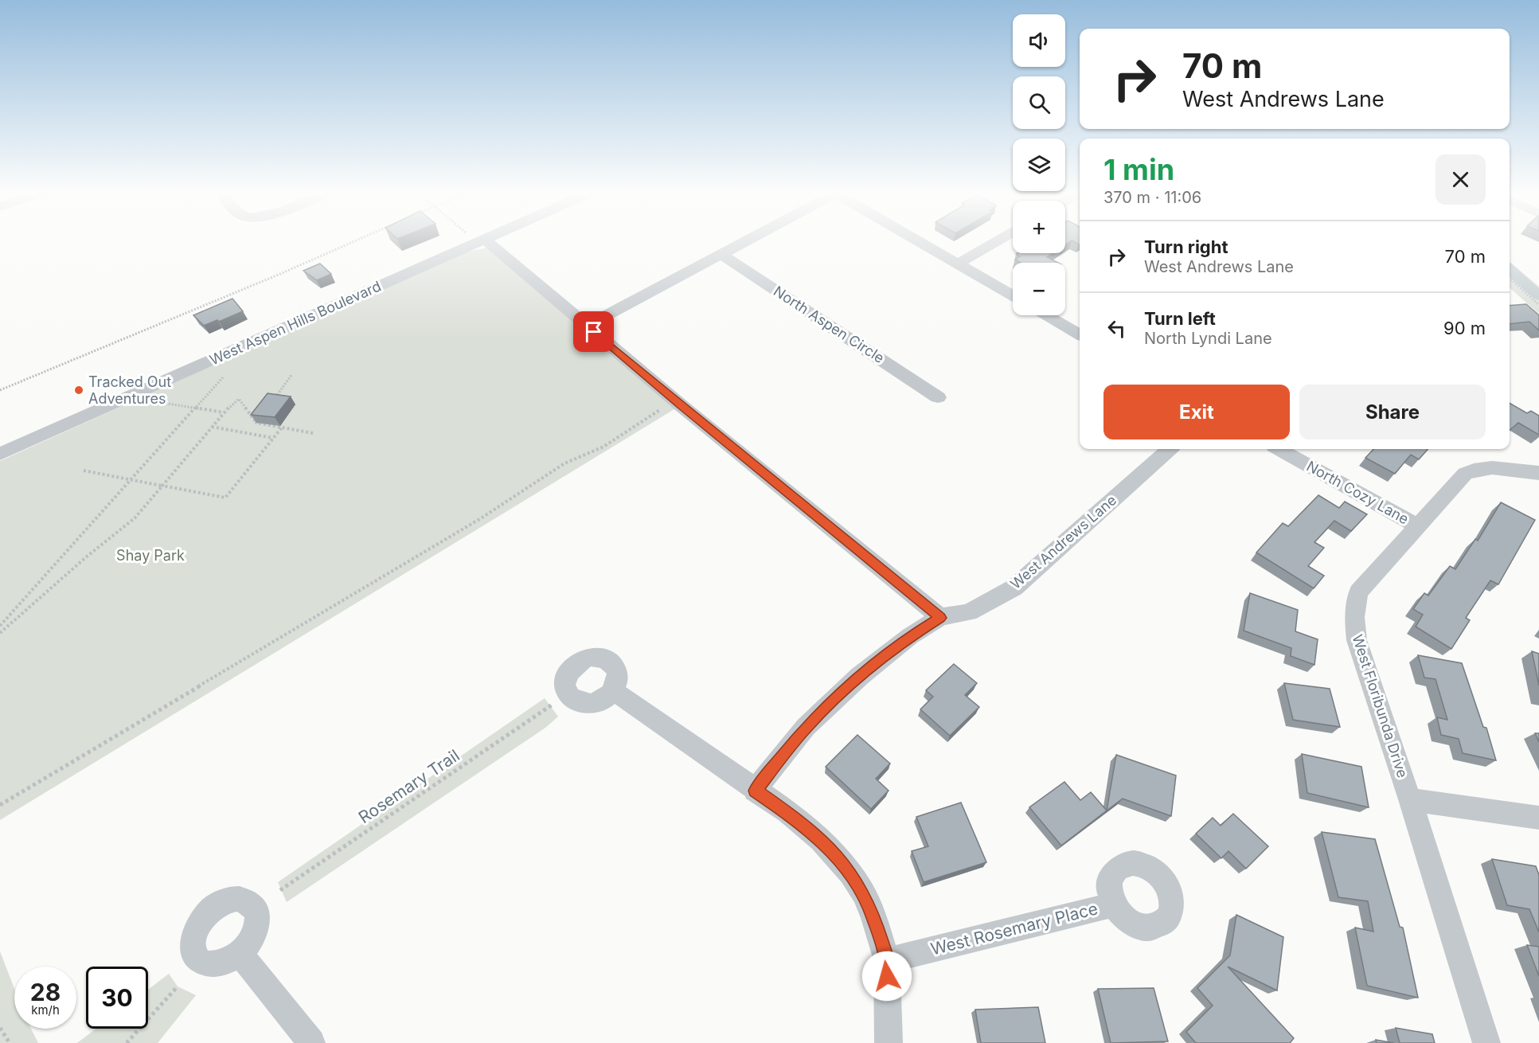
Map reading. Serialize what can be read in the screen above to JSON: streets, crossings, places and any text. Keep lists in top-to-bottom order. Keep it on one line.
{"streets":{"street":["West Aspen Hills Boulevard","North Aspen Circle","North Cozy Lane","West Andrews Lane","West Floribunda Drive","West Rosemary Place"],"path":["Rosemary Trail"]},"crossings":[["North Cozy Lane","West Floribunda Drive"]],"parks":["Shay Park"],"places":["Tracked Out Adventures"],"page":{"map_buttons":["+","−"],"turn":["70 m","West Andrews Lane"],"heading":["1 min","370 m · 11:06"],"list":[{"name":"Turn right","note":"West Andrews Lane","value":"70 m"},{"name":"Turn left","note":"North Lyndi Lane","value":"90 m"}],"buttons":["Exit","Share"],"speed":"28 km/h","limit":"30"}}
